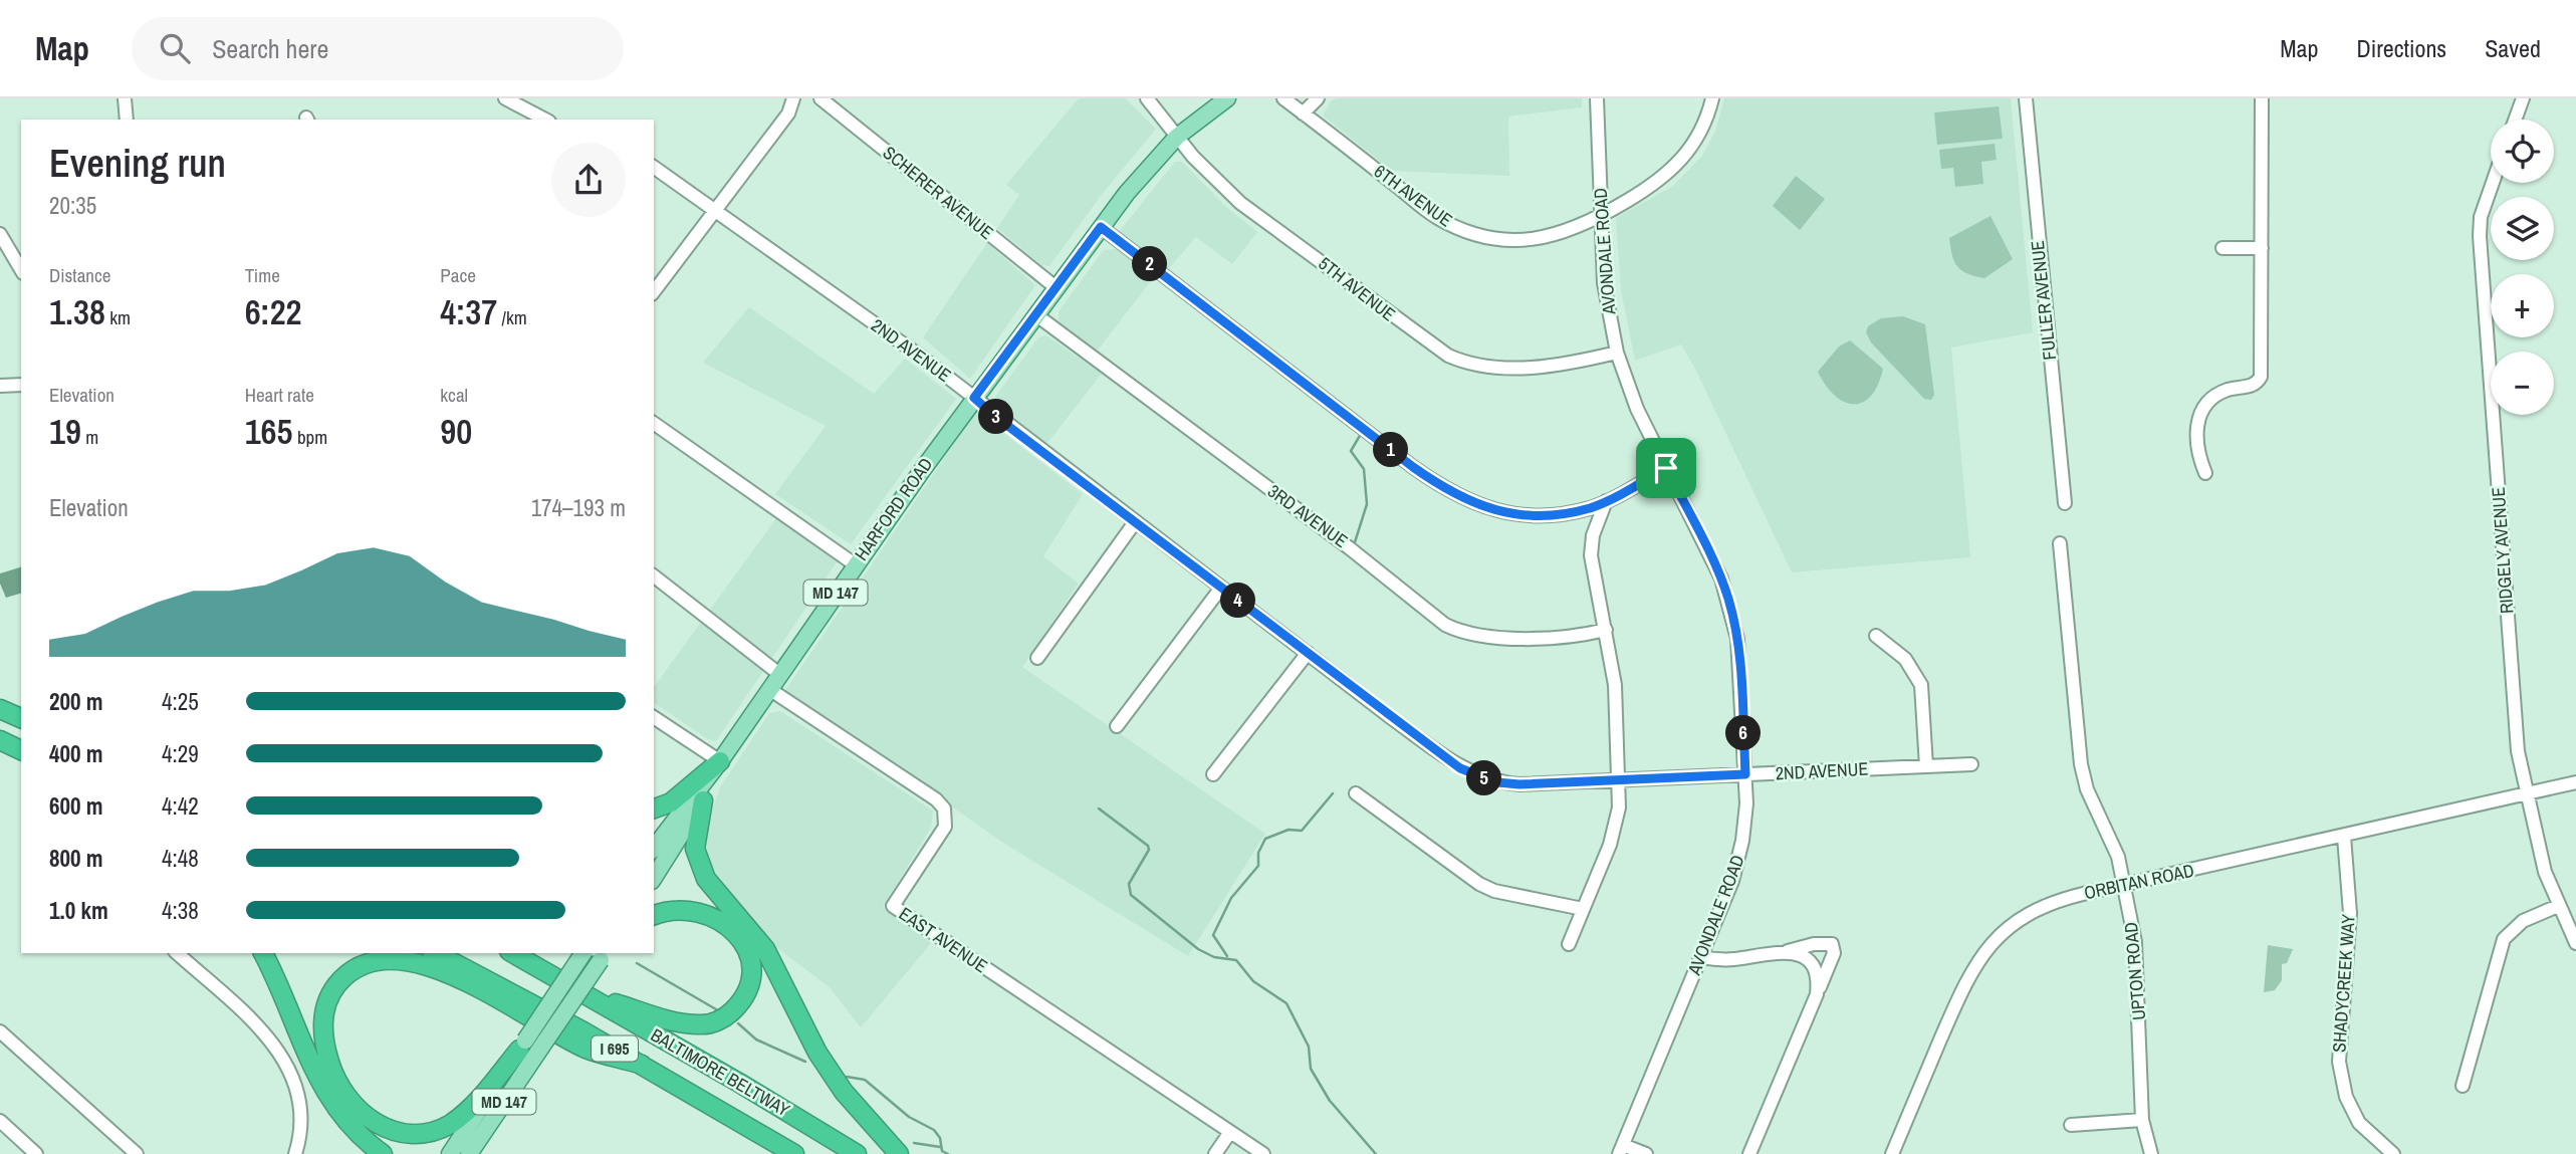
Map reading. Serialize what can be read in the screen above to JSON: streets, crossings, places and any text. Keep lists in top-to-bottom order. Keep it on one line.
{"streets":{"highway":["I 695","BALTIMORE BELTWAY"],"main road":["HARFORD ROAD","MD 147"],"street":["SCHERER AVENUE","6TH AVENUE","AVONDALE ROAD","5TH AVENUE","FULLER AVENUE","2ND AVENUE","3RD AVENUE","RIDGELY AVENUE","ORBITAN ROAD","EAST AVENUE","UPTON ROAD","SHADYCREEK WAY"]},"crossings":[["SCHERER AVENUE","MD 147"],["6TH AVENUE","AVONDALE ROAD"],["AVONDALE ROAD","5TH AVENUE"],["AVONDALE ROAD","2ND AVENUE"],["5TH AVENUE","MD 147"],["2ND AVENUE","HARFORD ROAD"],["2ND AVENUE","MD 147"],["HARFORD ROAD","MD 147"],["HARFORD ROAD","EAST AVENUE"],["3RD AVENUE","MD 147"],["RIDGELY AVENUE","ORBITAN ROAD"],["ORBITAN ROAD","UPTON ROAD"],["ORBITAN ROAD","SHADYCREEK WAY"]],"page":{"header":"Map","search":"Search here","nav":["Map","Directions","Saved"],"map_buttons":["+","−"],"heading":["Evening run","20:35"],"stats":[["Distance","1.38 km"],["Time","6:22"],["Pace","4:37 /km"],["Elevation","19 m"],["Heart rate","165 bpm"],["kcal","90"]],"pins":["2","3","1","4","6","5"],"chart":["Elevation","174–193 m"],"list":[{"name":"200 m","note":"4:25"},{"name":"400 m","note":"4:29"},{"name":"600 m","note":"4:42"},{"name":"800 m","note":"4:48"},{"name":"1.0 km","note":"4:38"}]}}
